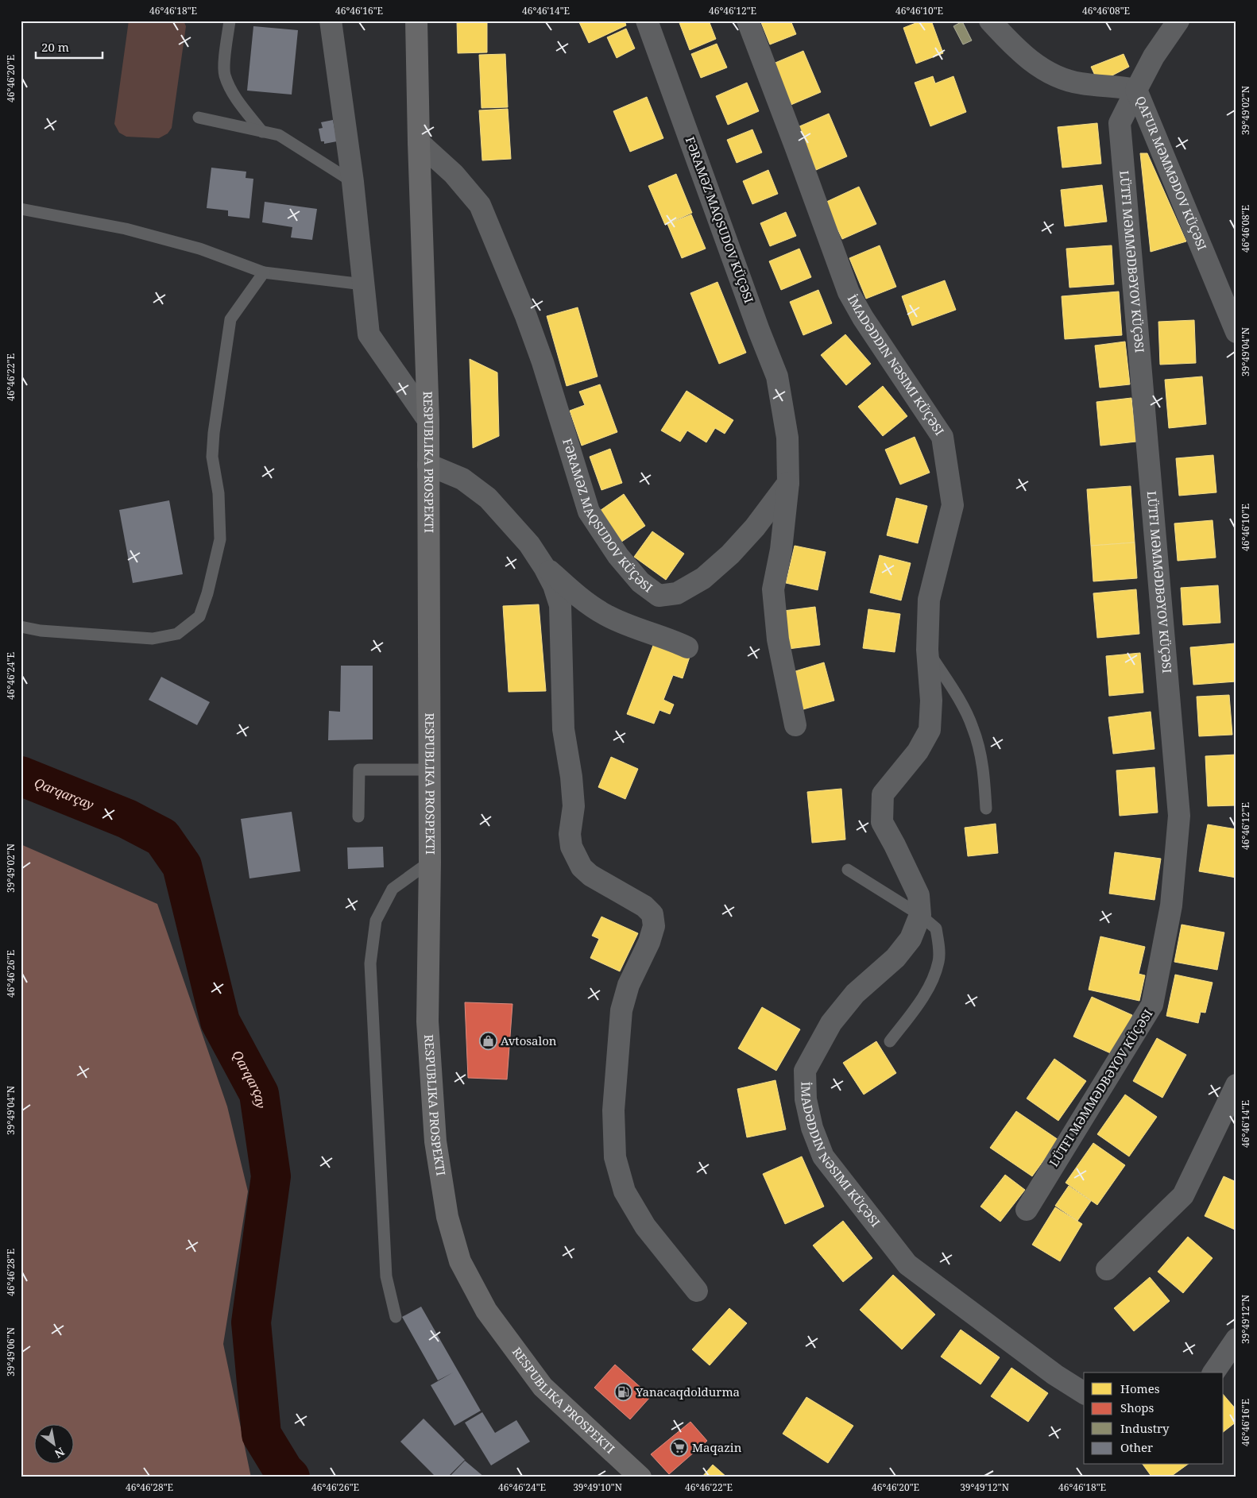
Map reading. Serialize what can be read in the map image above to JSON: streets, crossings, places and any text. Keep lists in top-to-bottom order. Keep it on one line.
{"streets":{"main road":["RESPUBLIKA PROSPEKTI"],"street":["QAFUR MƏMMƏDOV KÜÇƏSI","FƏRAMƏZ MAQSUDOV KÜÇƏSI","LÜTFI MƏMMƏDBƏYOV KÜÇƏSI","İMADƏDDIN NƏSIMI KÜÇƏSI"]},"crossings":[["QAFUR MƏMMƏDOV KÜÇƏSI","LÜTFI MƏMMƏDBƏYOV KÜÇƏSI"],["FƏRAMƏZ MAQSUDOV KÜÇƏSI","RESPUBLIKA PROSPEKTI"]],"water":["Qarqarçay"],"places":{"shop":["Avtosalon"],"fuel station":["Yanacaqdoldurma"],"supermarket":["Maqazin"]},"legend":["Homes","Shops","Industry","Other"],"scale_bar":"20 m","north":"bottom right","coordinates":["46°46'18\"E","46°46'16\"E","46°46'14\"E","46°46'12\"E","46°46'10\"E","46°46'08\"E","46°46'20\"E","39°49'02\"N","39°49'04\"N","46°46'22\"E","46°46'24\"E","46°46'26\"E","46°46'28\"E","39°49'12\"N","39°49'06\"N","39°49'10\"N"]}
